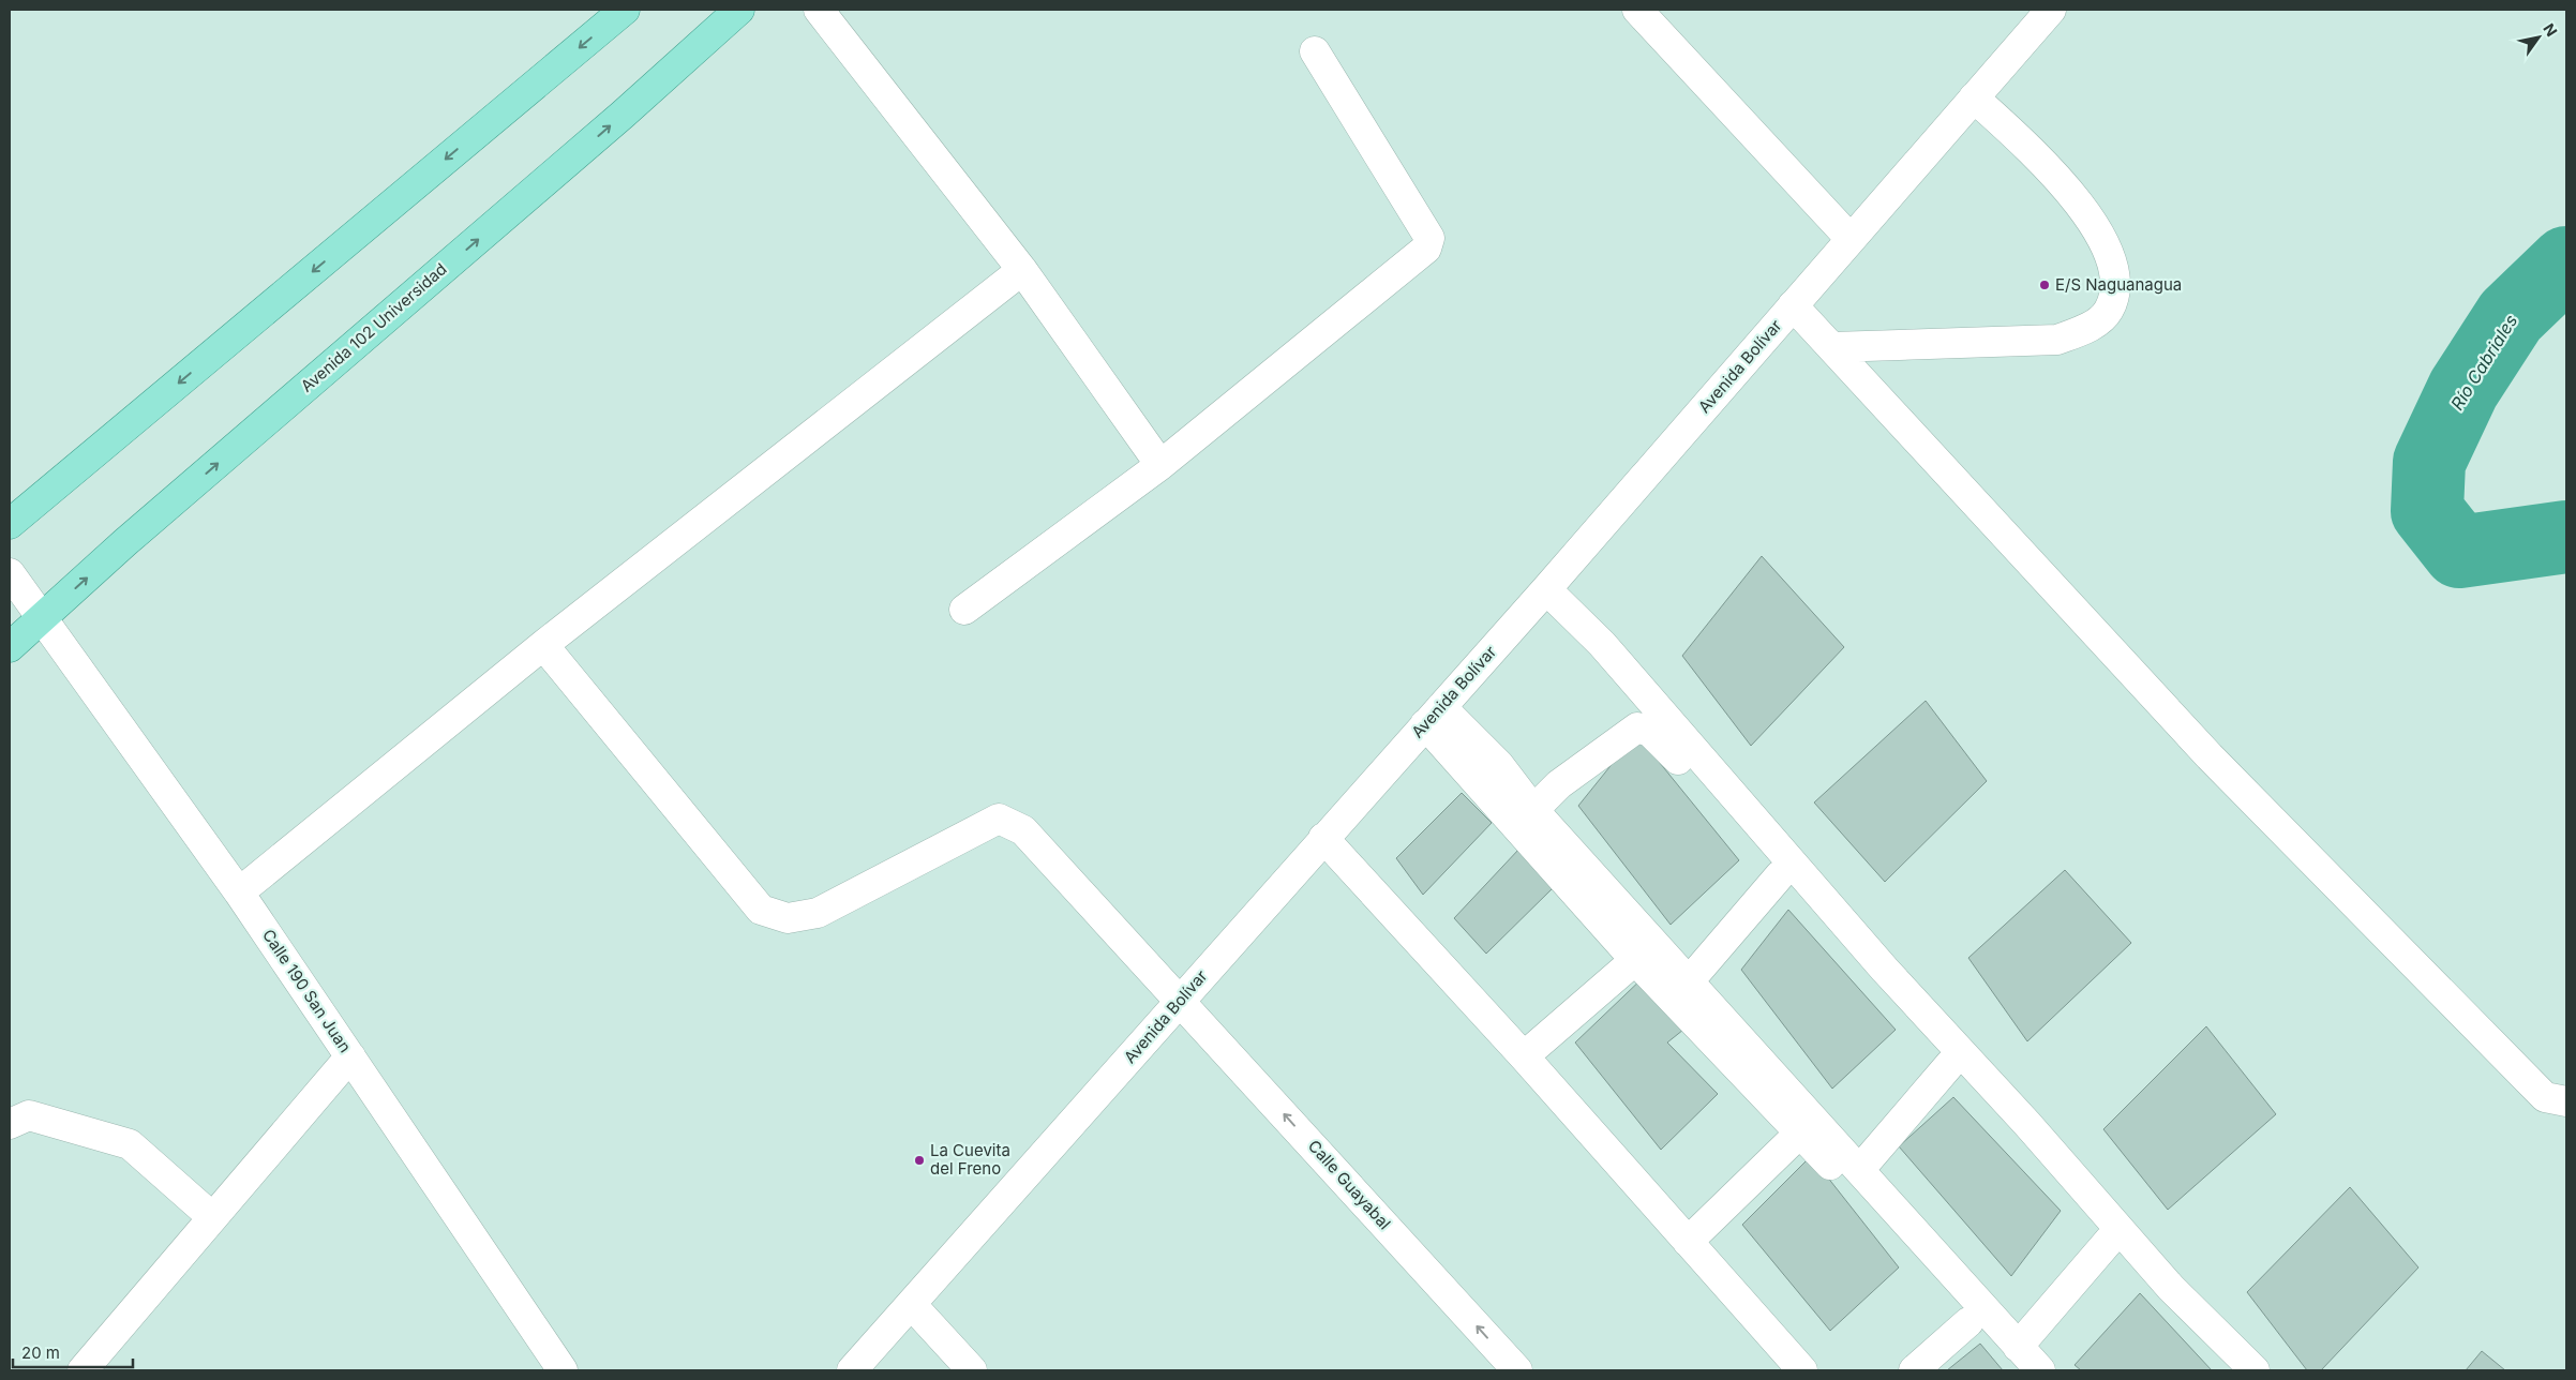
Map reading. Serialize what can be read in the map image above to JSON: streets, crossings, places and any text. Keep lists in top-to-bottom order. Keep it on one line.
{"streets":{"main road":["Avenida 102 Universidad"],"street":["Avenida Bolívar","Calle 190 San Juan","Calle Guayabal"]},"crossings":[["Avenida 102 Universidad","Calle 190 San Juan"],["Avenida Bolívar","Calle Guayabal"]],"water":["Río Cabriales"],"places":["E/S Naguanagua","La Cuevita del Freno"],"scale_bar":"20 m","north":"top right"}
